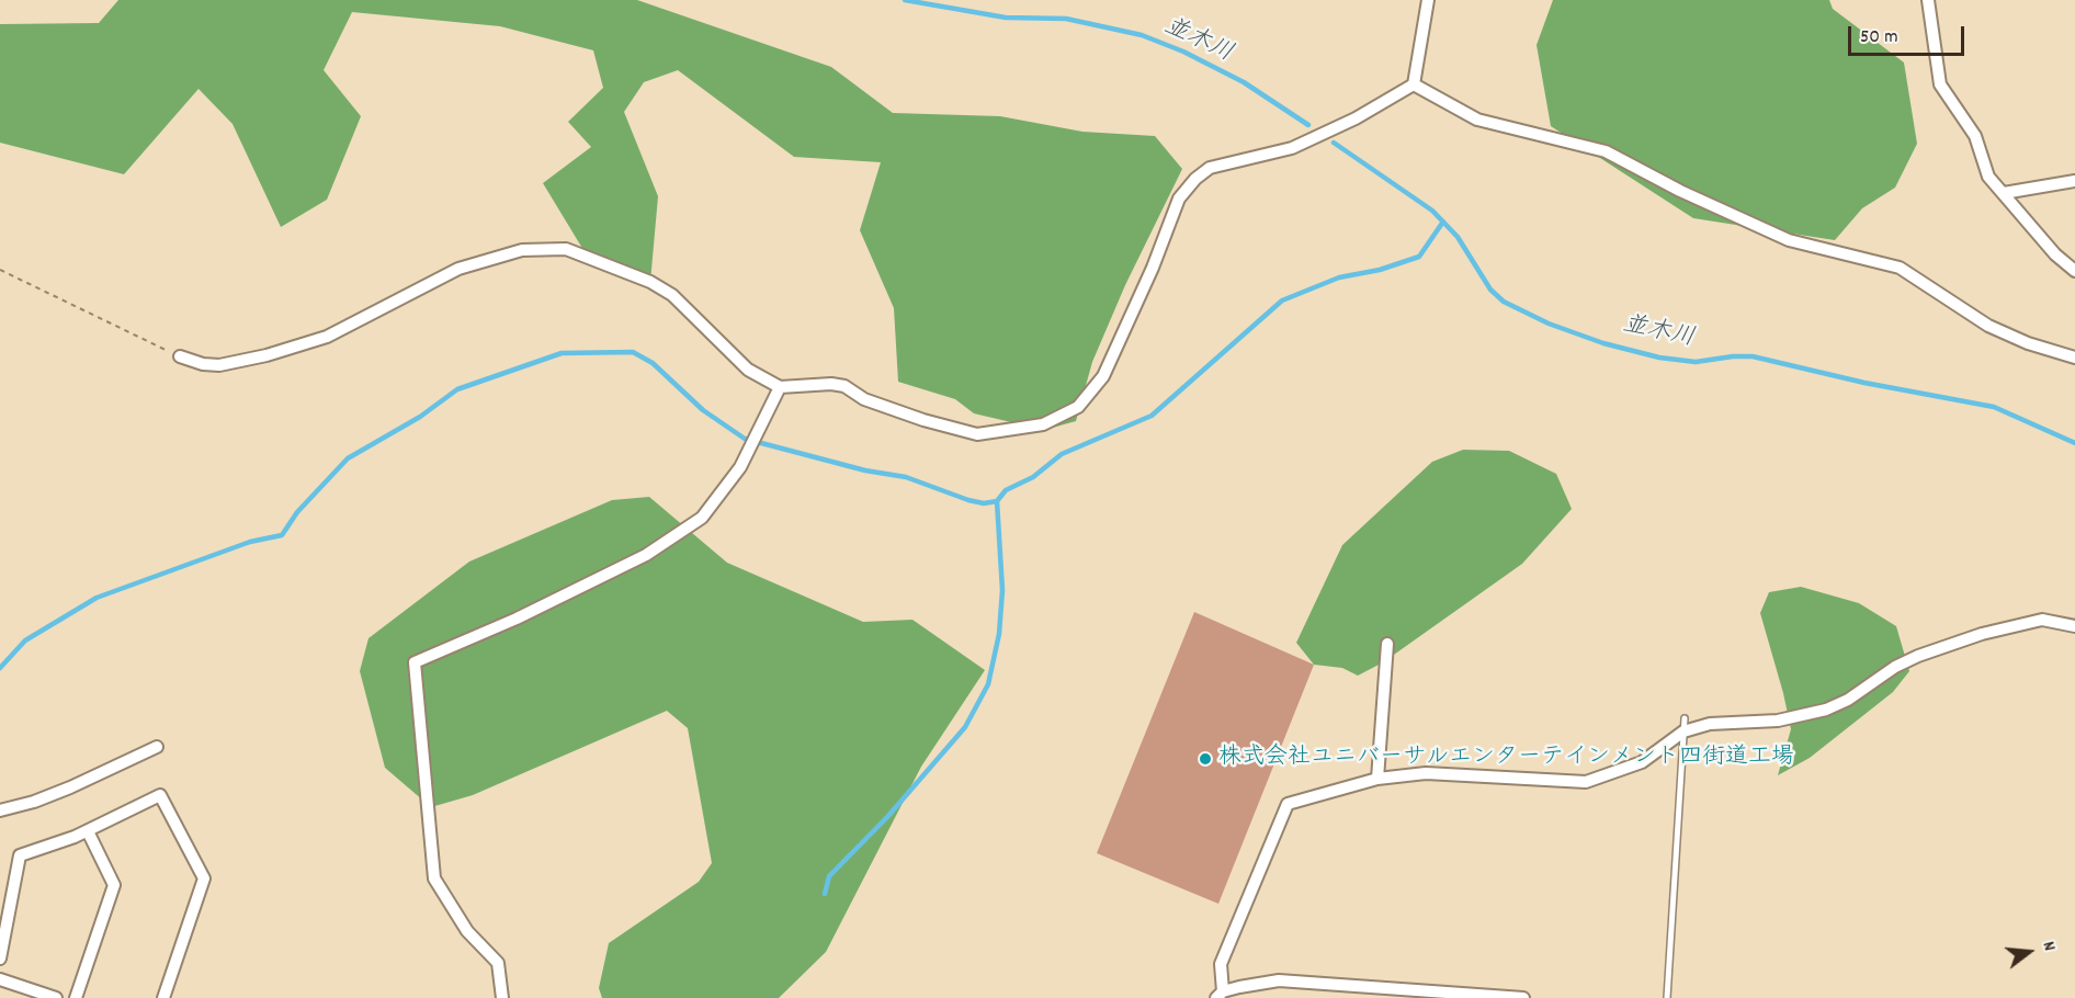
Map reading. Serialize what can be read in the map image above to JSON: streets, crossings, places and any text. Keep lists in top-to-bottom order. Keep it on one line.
{"water":["並木川"],"places":["株式会社ユニバーサルエンターテインメント四街道工場"],"scale_bar":"50 m","north":"right"}
